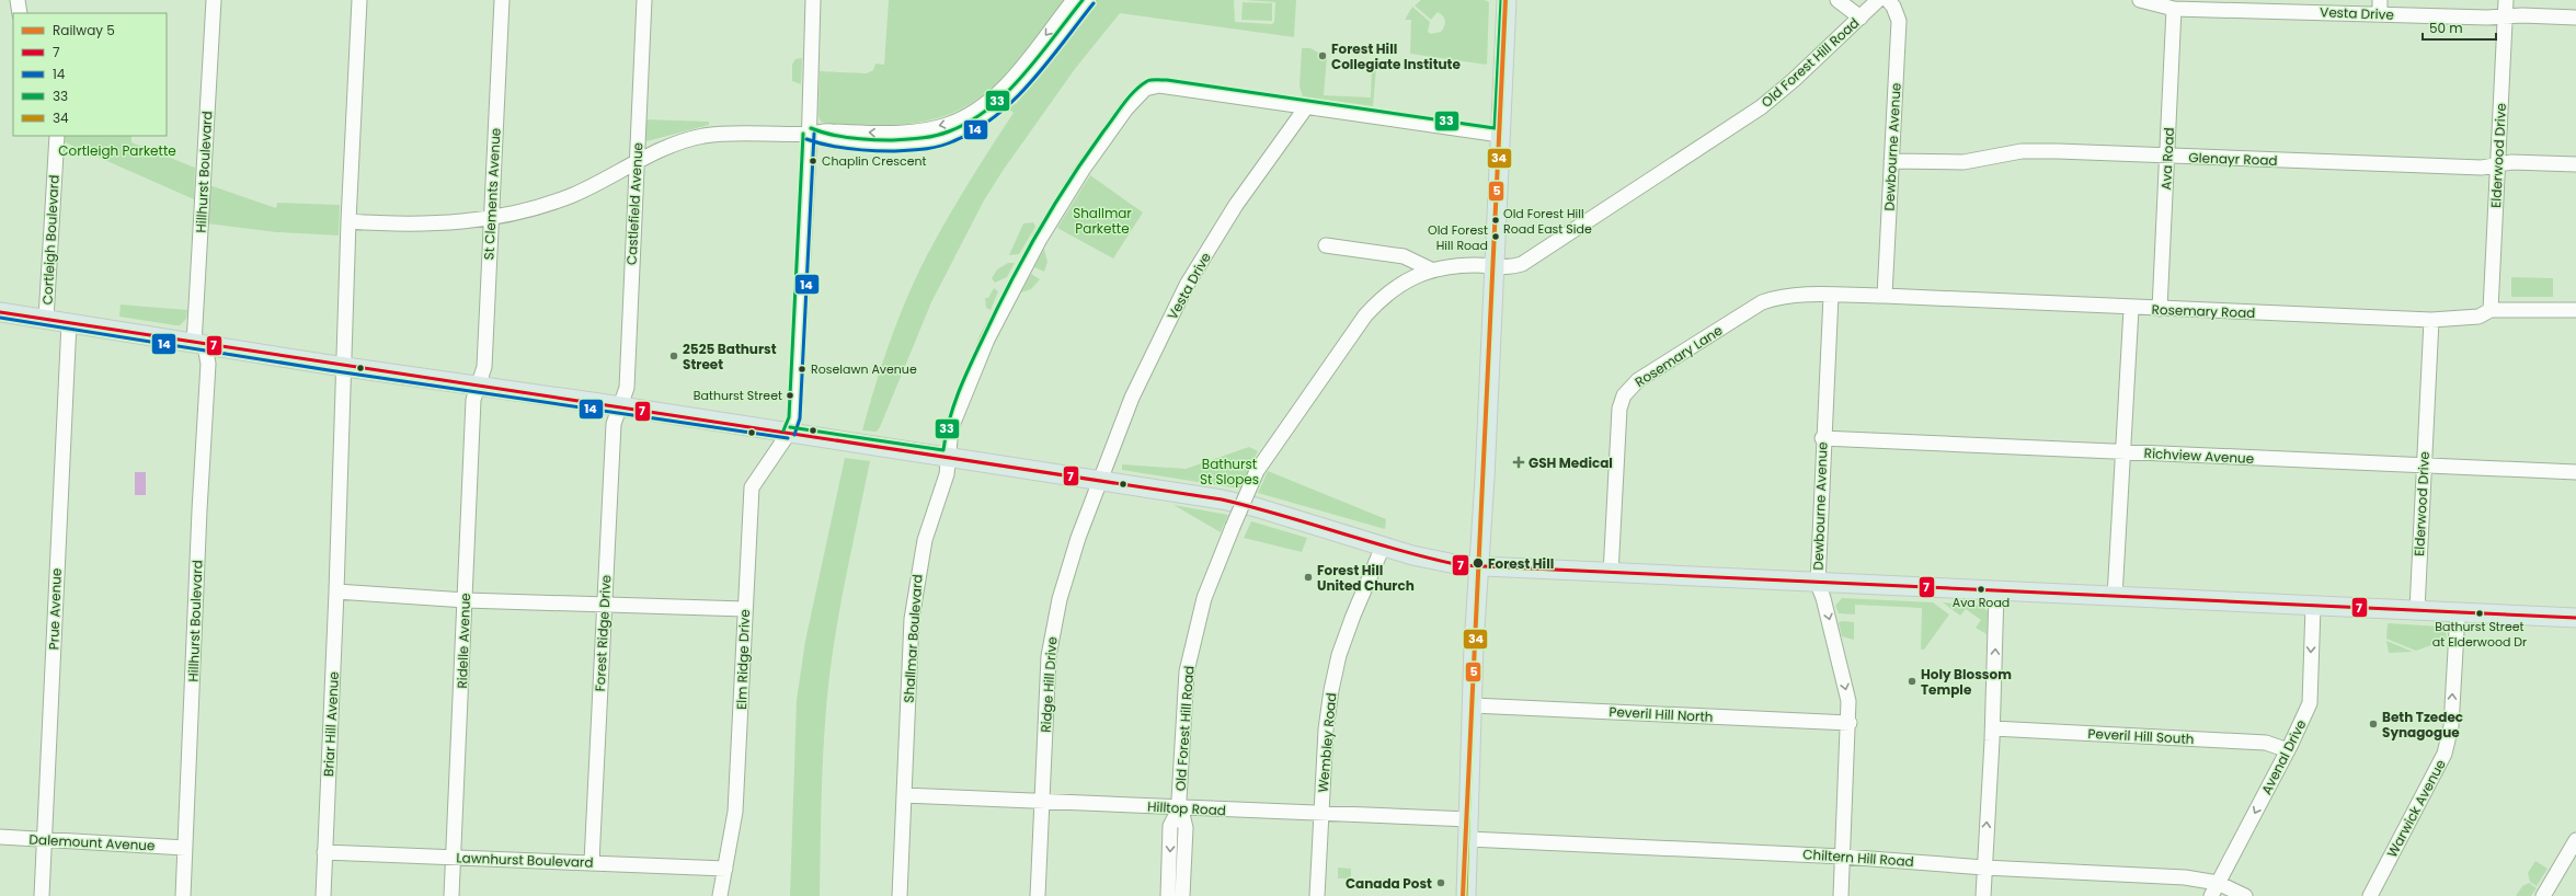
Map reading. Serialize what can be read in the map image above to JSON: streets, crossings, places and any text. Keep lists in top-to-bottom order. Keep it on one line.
{"streets":{"street":["Vesta Drive","Old Forest Hill Road","Dewbourne Avenue","Elderwood Drive","Ava Road","Glenayr Road","Hillhurst Boulevard","St Clements Avenue","Castlefield Avenue","Cortleigh Boulevard","Rosemary Road","Rosemary Lane","Richview Avenue","Prue Avenue","Forest Ridge Drive","Shallmar Boulevard","Ridelle Avenue","Elm Ridge Drive","Ridge Hill Drive","Peveril Hill North","Briar Hill Avenue","Peveril Hill South","Wembley Road","Avenal Drive","Hilltop Road","Warwick Avenue","Dalemount Avenue","Chiltern Hill Road","Lawnhurst Boulevard"]},"crossings":[["Vesta Drive","Elderwood Drive"],["Vesta Drive","Ava Road"],["Vesta Drive","Shallmar Boulevard"],["Vesta Drive","Ridge Hill Drive"],["Old Forest Hill Road","Hilltop Road"],["Dewbourne Avenue","Glenayr Road"],["Dewbourne Avenue","Rosemary Road"],["Dewbourne Avenue","Rosemary Lane"],["Dewbourne Avenue","Richview Avenue"],["Dewbourne Avenue","Peveril Hill North"],["Dewbourne Avenue","Chiltern Hill Road"],["Elderwood Drive","Glenayr Road"],["Elderwood Drive","Rosemary Road"],["Elderwood Drive","Richview Avenue"],["Ava Road","Glenayr Road"],["Ava Road","Rosemary Road"],["Hillhurst Boulevard","Dalemount Avenue"],["St Clements Avenue","Ridelle Avenue"],["Castlefield Avenue","Forest Ridge Drive"],["Rosemary Road","Rosemary Lane"],["Prue Avenue","Dalemount Avenue"],["Forest Ridge Drive","Lawnhurst Boulevard"],["Shallmar Boulevard","Hilltop Road"],["Ridelle Avenue","Lawnhurst Boulevard"],["Elm Ridge Drive","Lawnhurst Boulevard"],["Ridge Hill Drive","Hilltop Road"],["Briar Hill Avenue","Lawnhurst Boulevard"],["Peveril Hill South","Avenal Drive"],["Wembley Road","Hilltop Road"],["Avenal Drive","Chiltern Hill Road"]],"one_way":["Avenal Drive","Warwick Avenue"],"parks":["Cortleigh Parkette","Shallmar Parkette","Bathurst St Slopes"],"places":{"other":["Forest Hill Collegiate Institute","Chaplin Crescent","Old Forest Hill Road East Side","Old Forest Hill Road","2525 Bathurst Street","Roselawn Avenue","Bathurst Street","Forest Hill","Forest Hill United Church","Ava Road","Bathurst Street at Elderwood Dr","Holy Blossom Temple","Beth Tzedec Synagogue","Canada Post"],"health":["GSH Medical"]},"lines":["rail line 5","transit line 33","transit line 34","transit line 14","transit line 7"],"legend":["Railway 5","7","14","33","34"],"scale_bar":"50 m"}
